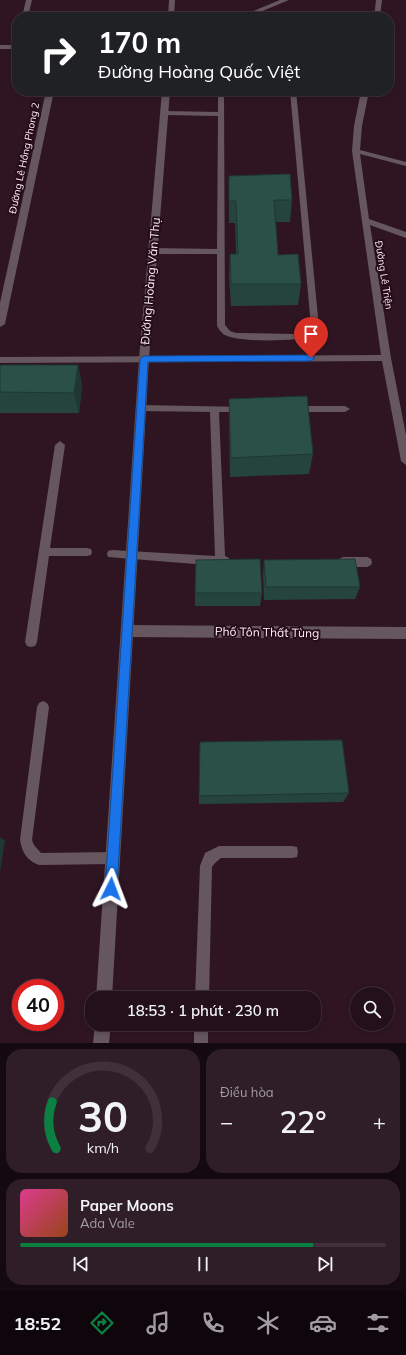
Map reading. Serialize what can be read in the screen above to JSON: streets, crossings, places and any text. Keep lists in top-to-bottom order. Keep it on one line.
{"streets":{"street":["Đường Lê Hồng Phong 2","Đường Lê Triện","Đường Hoàng Văn Thụ","Phố Tôn Thất Tùng"]},"crossings":[["Đường Hoàng Văn Thụ","Phố Tôn Thất Tùng"]],"page":{"turn":["170 m","Đường Hoàng Quốc Việt"],"limit":"40","trip":"18:53 · 1 phút · 230 m","tile":"Điều hòa","heat":["−","22°","+"],"song":["Paper Moons","Ada Vale"],"tabs":"18:52","gauge":["30","km/h"]}}
